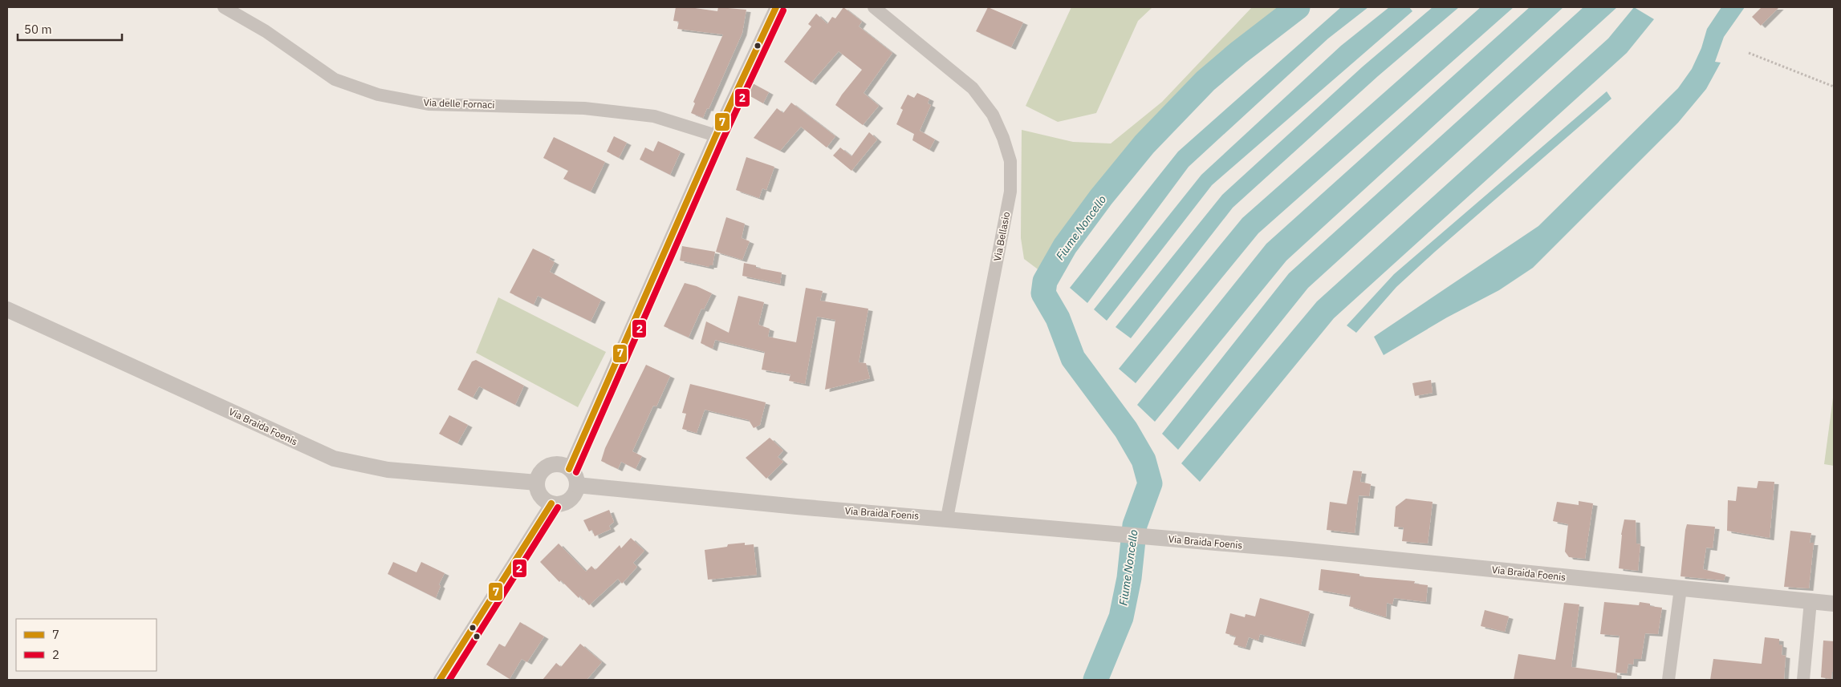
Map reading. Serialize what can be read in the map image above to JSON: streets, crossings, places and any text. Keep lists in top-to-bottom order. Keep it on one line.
{"streets":{"street":["Via delle Fornaci","Via Bellasio","Via Braida Foenis"]},"crossings":[["Via Bellasio","Via Braida Foenis"]],"water":["Fiume Noncello"],"lines":["transit line 7","transit line 2"],"legend":["7","2"],"scale_bar":"50 m"}
